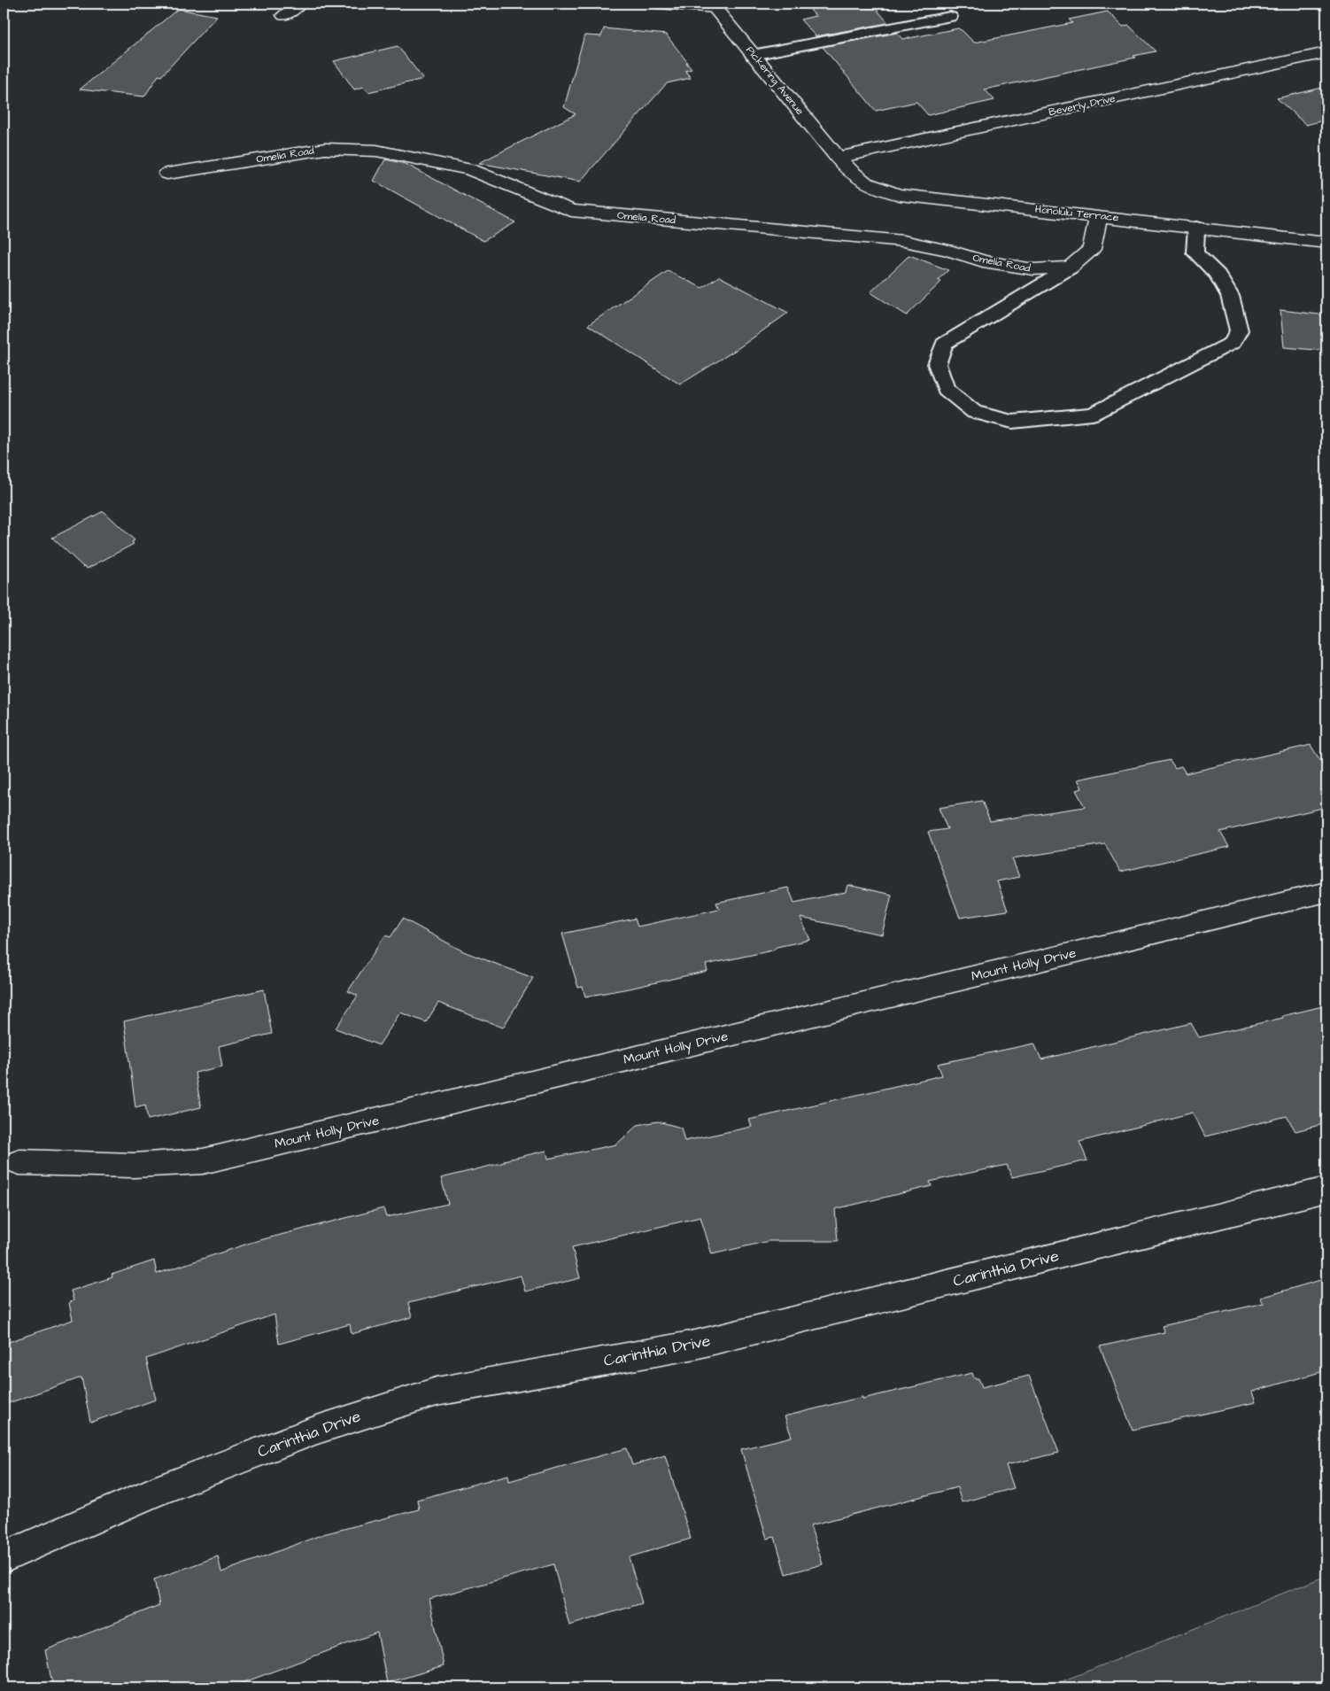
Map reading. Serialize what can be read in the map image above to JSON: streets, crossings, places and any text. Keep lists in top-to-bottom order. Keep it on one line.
{"streets":{"street":["Pickering Avenue","Beverly Drive","Omelia Road","Honolulu Terrace","Mount Holly Drive","Carinthia Drive"]},"crossings":[["Pickering Avenue","Beverly Drive"],["Pickering Avenue","Honolulu Terrace"],["Beverly Drive","Honolulu Terrace"]]}
